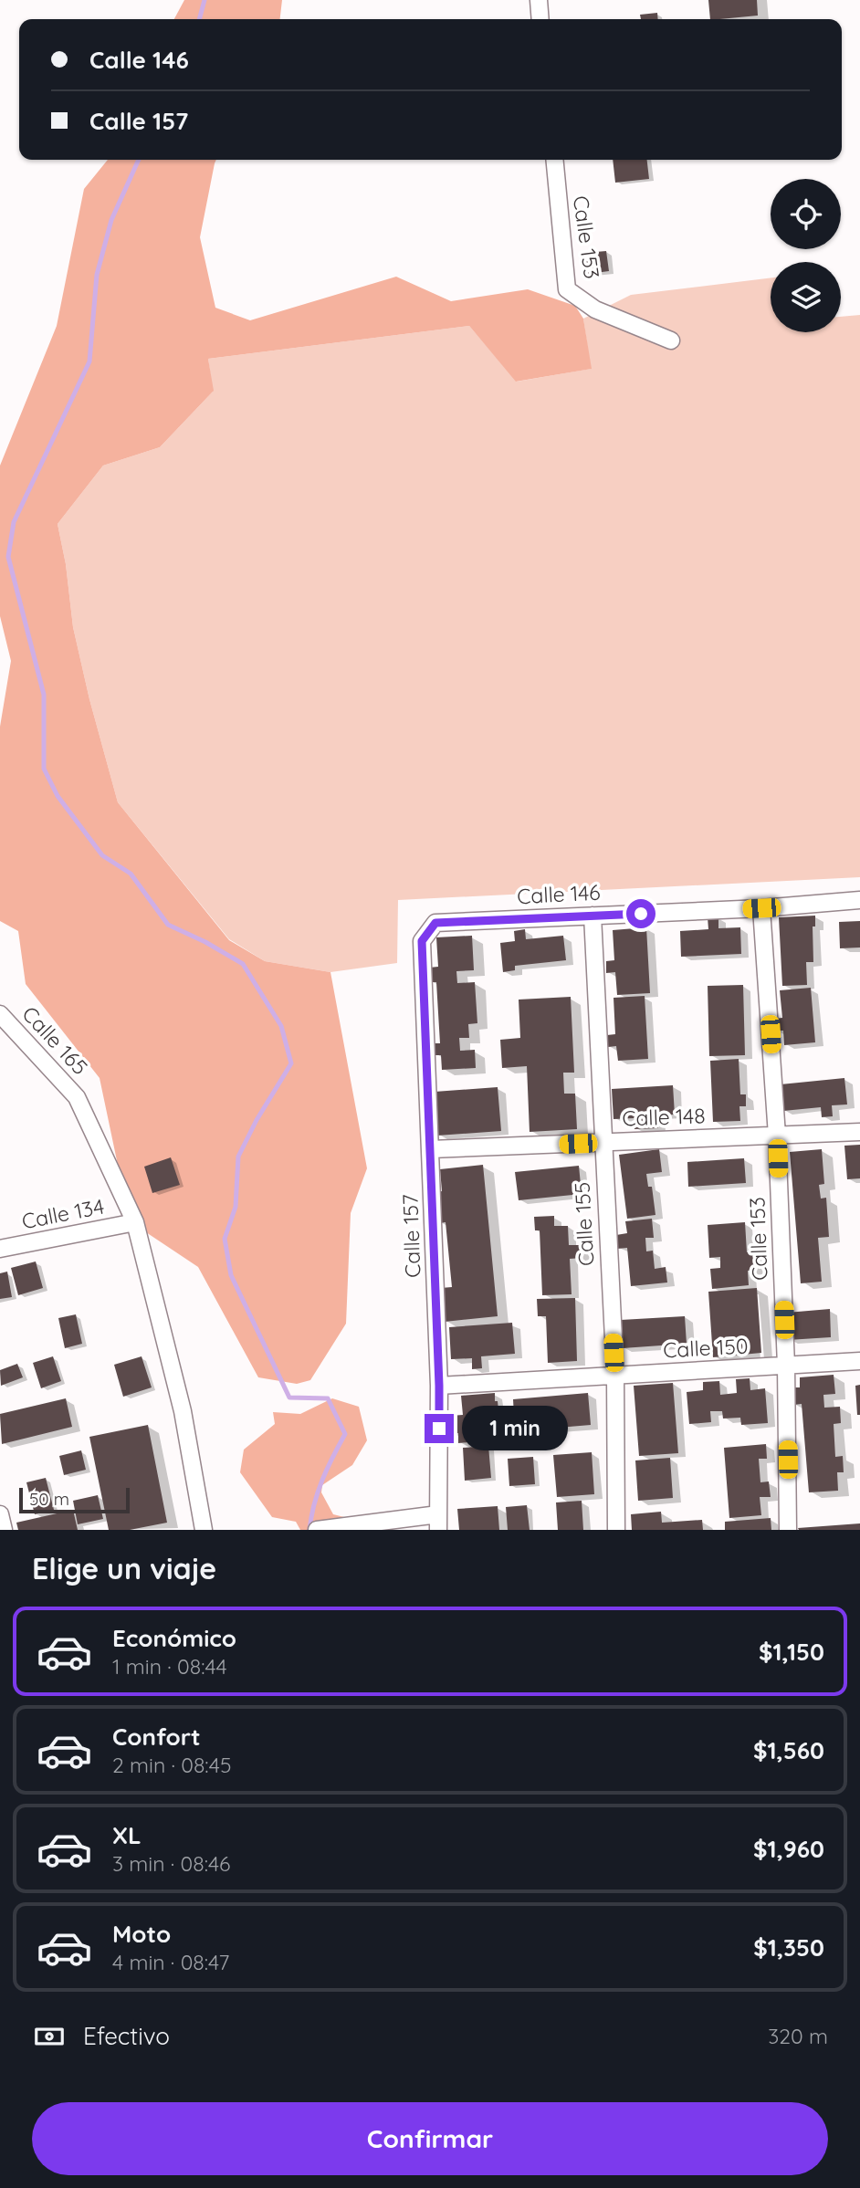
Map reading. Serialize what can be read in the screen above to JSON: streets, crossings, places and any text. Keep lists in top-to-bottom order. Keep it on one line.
{"streets":{"street":["Calle 153","Calle 146","Calle 165","Calle 148","Calle 134","Calle 155","Calle 157","Calle 150"]},"crossings":[["Calle 153","Calle 146"],["Calle 153","Calle 148"],["Calle 153","Calle 150"],["Calle 146","Calle 155"],["Calle 146","Calle 157"],["Calle 165","Calle 134"],["Calle 148","Calle 155"],["Calle 148","Calle 157"],["Calle 155","Calle 150"],["Calle 157","Calle 150"]],"scale_bar":"50 m","page":{"banner":["Calle 146","Calle 157"],"bubble":"1 min","scale":"50 m","heading":"Elige un viaje","list":[{"name":"Económico","note":"1 min · 08:44","value":"$1,150"},{"name":"Confort","note":"2 min · 08:45","value":"$1,560"},{"name":"XL","note":"3 min · 08:46","value":"$1,960"},{"name":"Moto","note":"4 min · 08:47","value":"$1,350"}],"pay":["Efectivo","320 m"],"buttons":"Confirmar"}}
